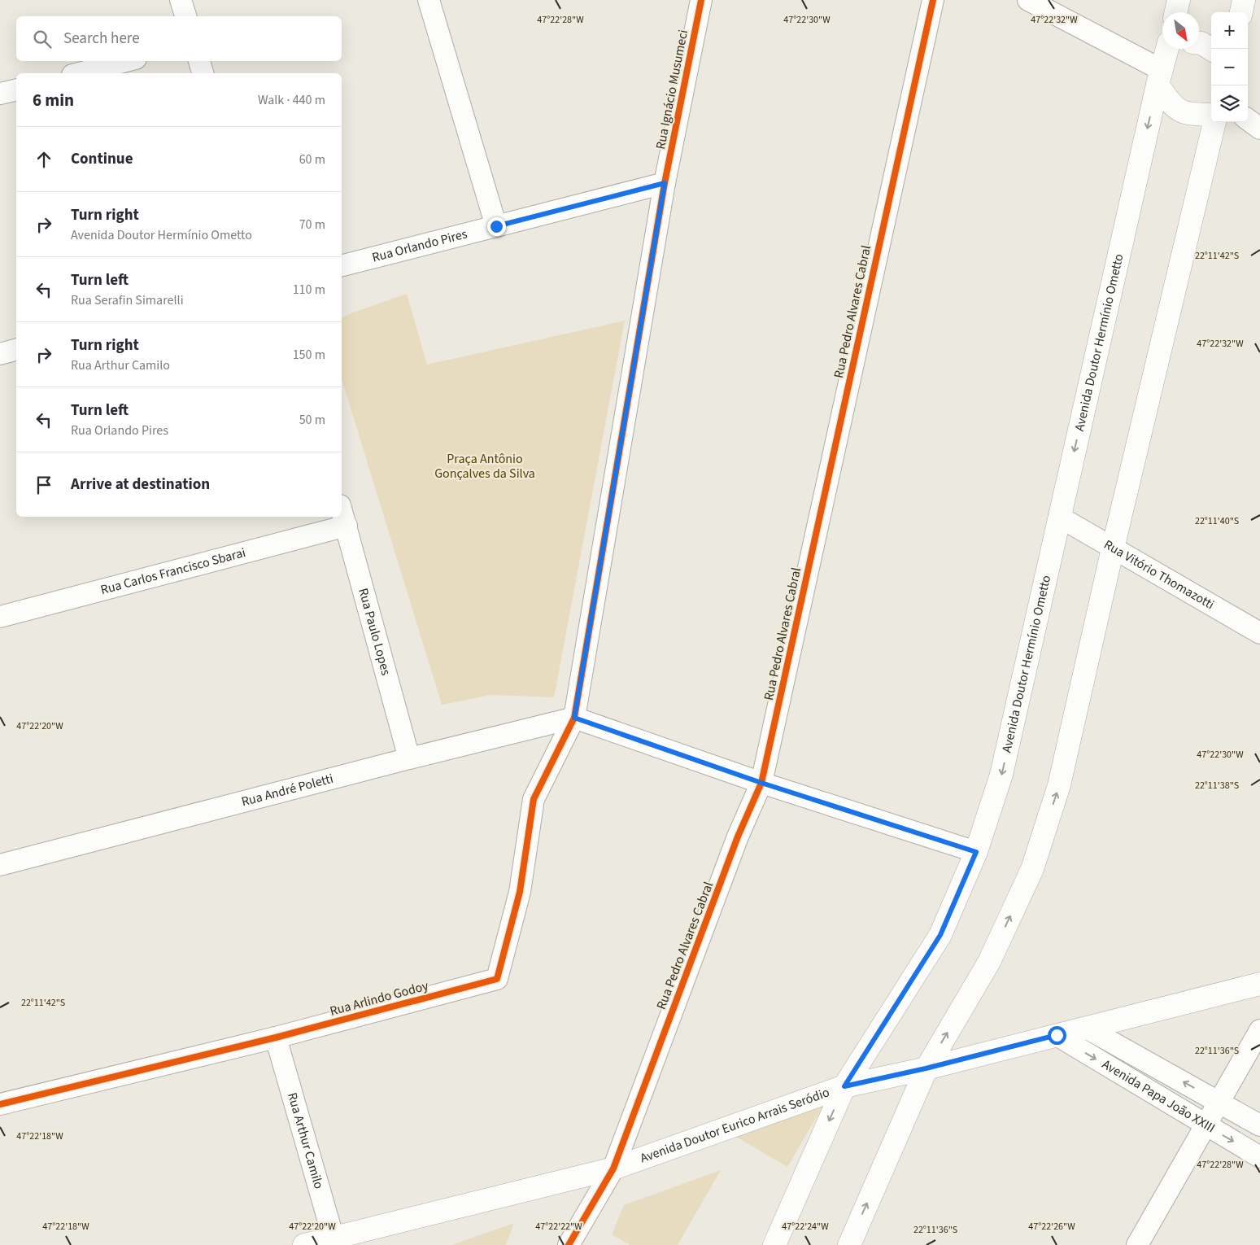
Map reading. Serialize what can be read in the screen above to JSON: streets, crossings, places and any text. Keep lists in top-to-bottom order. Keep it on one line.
{"streets":{"main road":["Avenida Doutor Hermínio Ometto","Avenida Doutor Eurico Arrais Seródio"],"street":["Rua Ignácio Musumeci","Rua Orlando Pires","Rua Pedro Alvares Cabral","Rua Carlos Francisco Sbarai","Rua Vitório Thomazotti","Rua Paulo Lopes","Rua André Poletti","Rua Arlindo Godoy","Avenida Papa João XXIII","Rua Arthur Camilo"]},"crossings":[["Rua Ignácio Musumeci","Rua Orlando Pires"],["Rua Pedro Alvares Cabral","Avenida Doutor Eurico Arrais Seródio"],["Avenida Doutor Hermínio Ometto","Rua Vitório Thomazotti"],["Avenida Doutor Hermínio Ometto","Avenida Doutor Eurico Arrais Seródio"],["Rua Carlos Francisco Sbarai","Rua Paulo Lopes"],["Rua Paulo Lopes","Rua André Poletti"],["Rua André Poletti","Rua Arlindo Godoy"],["Rua Arlindo Godoy","Rua Arthur Camilo"],["Avenida Papa João XXIII","Avenida Doutor Eurico Arrais Seródio"],["Avenida Doutor Eurico Arrais Seródio","Rua Arthur Camilo"]],"parks":["Praça Antônio Gonçalves da Silva"],"north":"bottom right","page":{"map_buttons":["+","−"],"search":"Search here","heading":["6 min","Walk · 440 m"],"list":[["Continue","60 m"],["Turn right","Avenida Doutor Hermínio Ometto","70 m"],["Turn left","Rua Serafin Simarelli","110 m"],["Turn right","Rua Arthur Camilo","150 m"],["Turn left","Rua Orlando Pires","50 m"],"Arrive at destination"]},"coordinates":["47°22'28\"W","47°22'30\"W","47°22'32\"W","22°11'42\"S","22°11'40\"S","47°22'20\"W","22°11'38\"S","22°11'36\"S","47°22'18\"W","47°22'22\"W","47°22'24\"W","47°22'26\"W"]}
